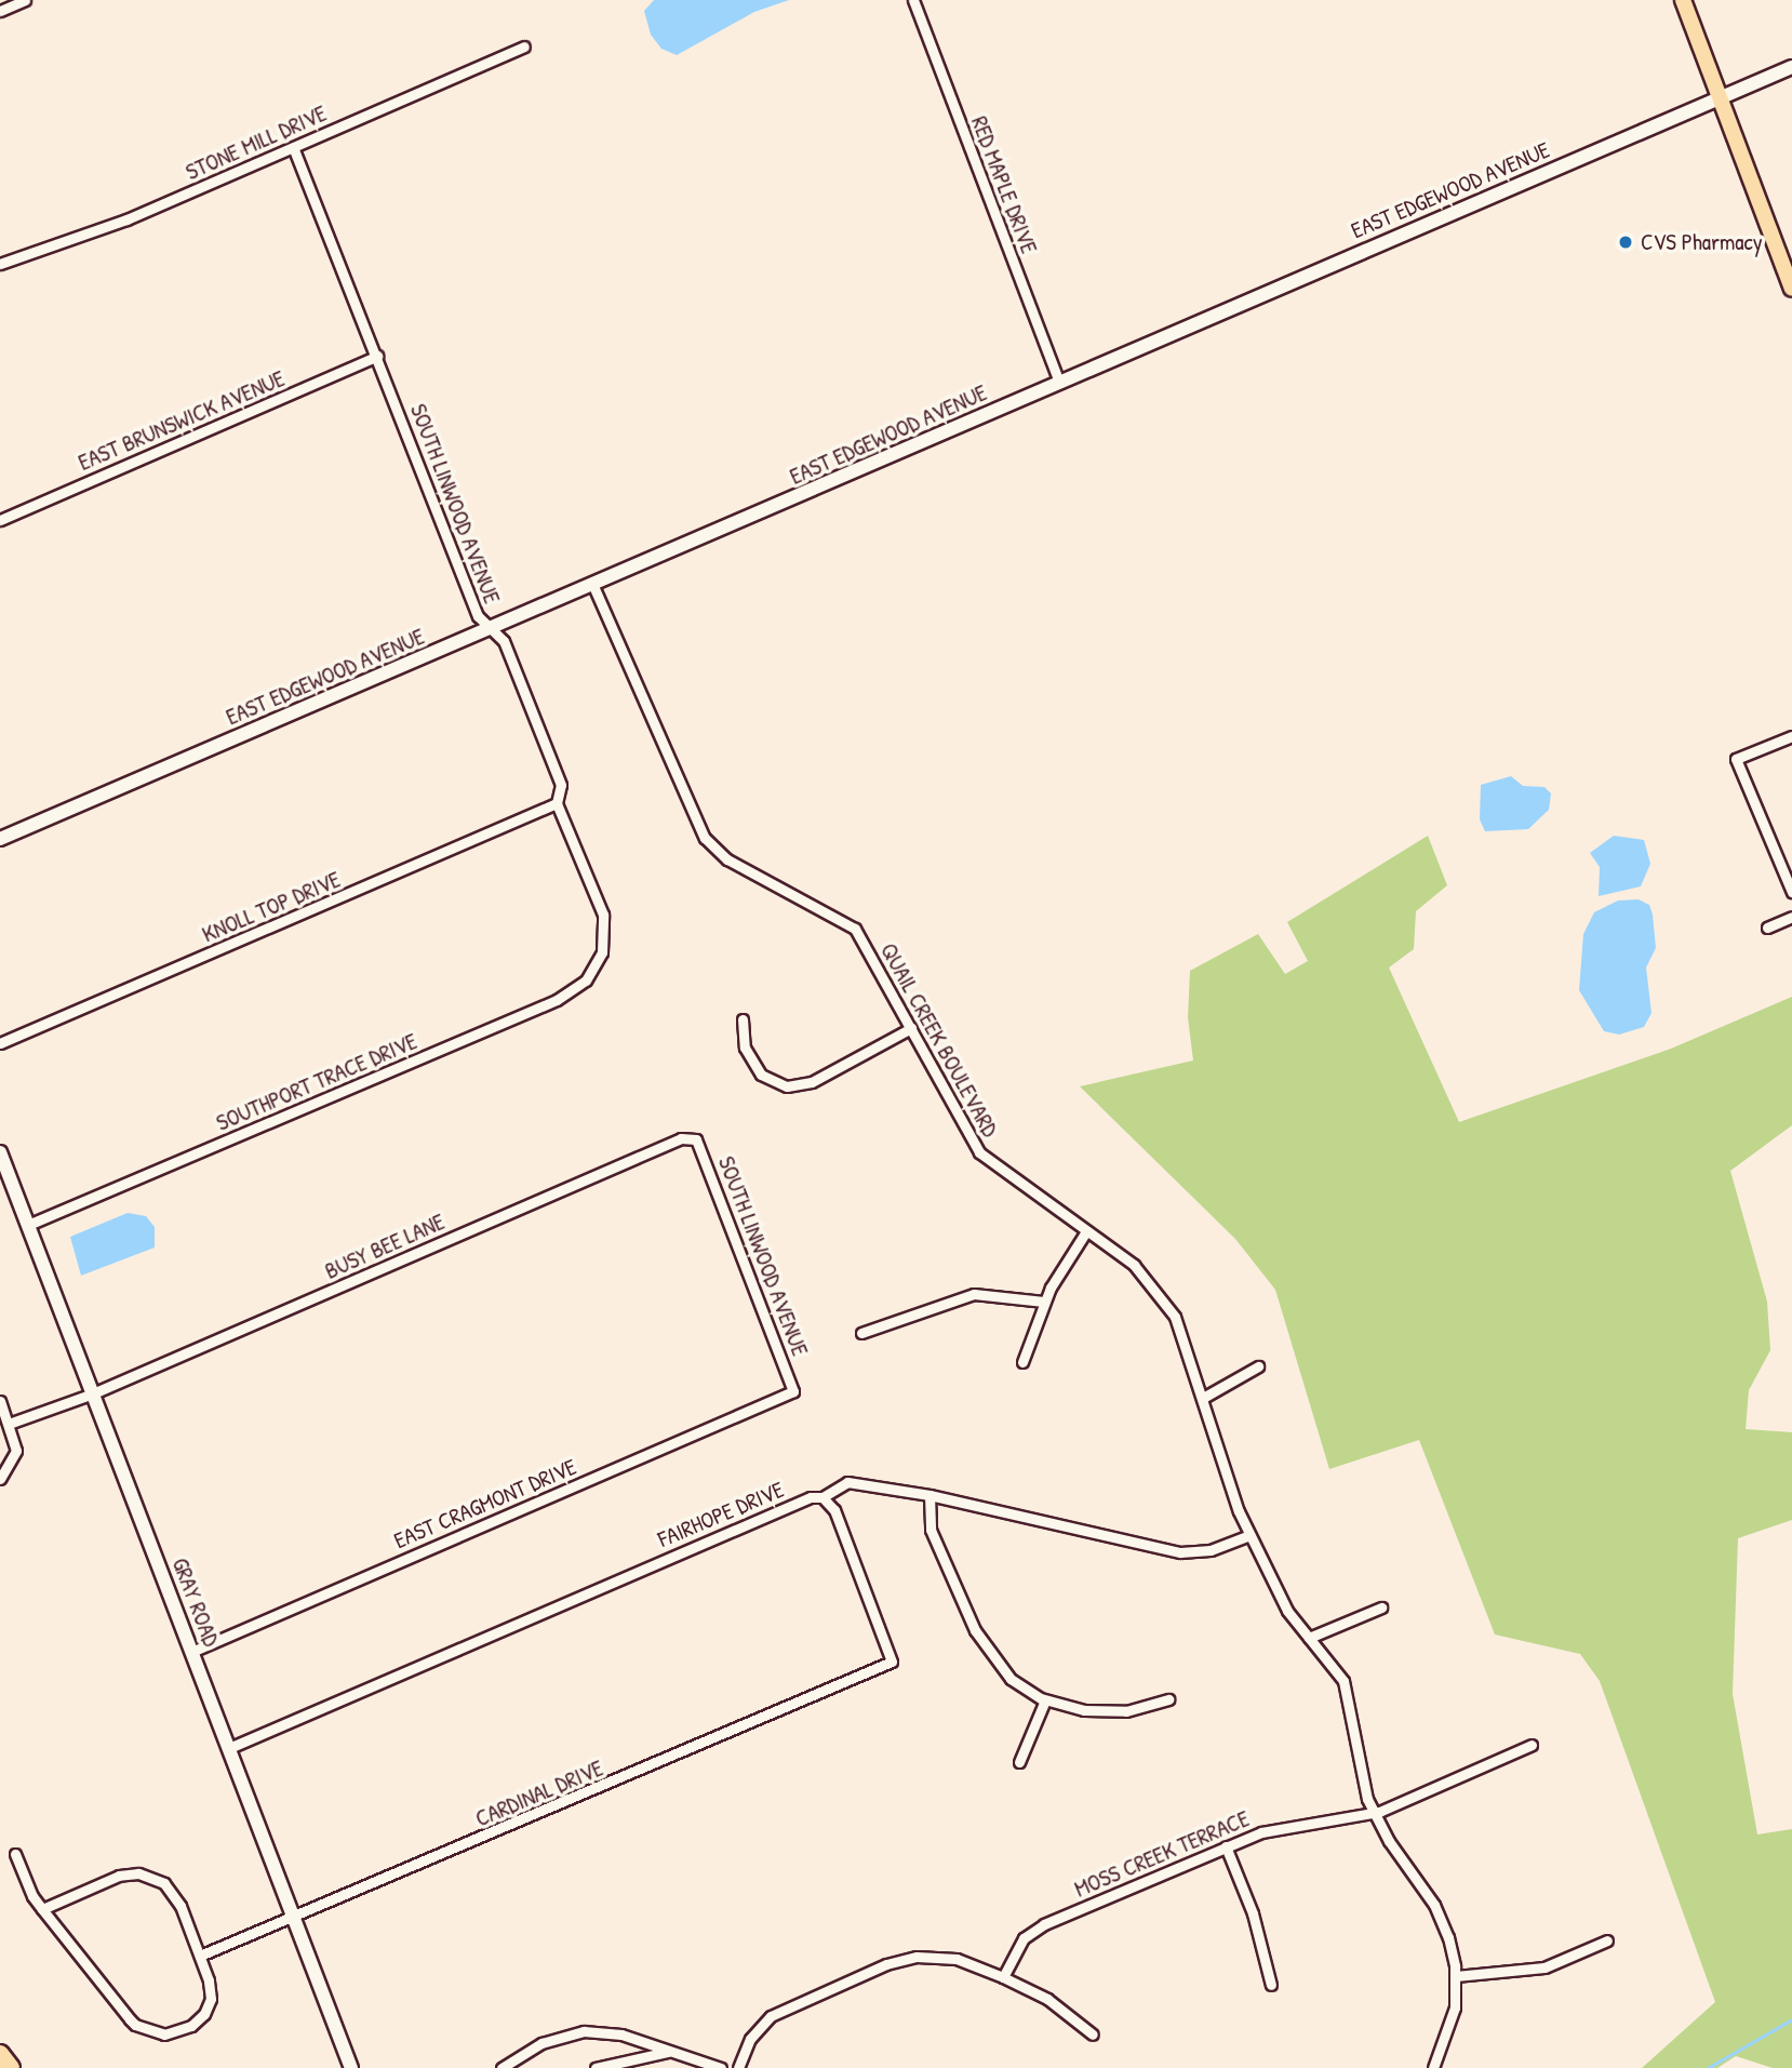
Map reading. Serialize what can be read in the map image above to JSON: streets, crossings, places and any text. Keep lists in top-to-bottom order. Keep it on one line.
{"streets":{"main road":["EAST EDGEWOOD AVENUE","GRAY ROAD"],"street":["STONE MILL DRIVE","RED MAPLE DRIVE","EAST BRUNSWICK AVENUE","SOUTH LINWOOD AVENUE","KNOLL TOP DRIVE","QUAIL CREEK BOULEVARD","SOUTHPORT TRACE DRIVE","BUSY BEE LANE","EAST CRAGMONT DRIVE","FAIRHOPE DRIVE","CARDINAL DRIVE","MOSS CREEK TERRACE"]},"crossings":[["STONE MILL DRIVE","SOUTH LINWOOD AVENUE"],["RED MAPLE DRIVE","EAST EDGEWOOD AVENUE"],["EAST EDGEWOOD AVENUE","SOUTH LINWOOD AVENUE"],["EAST EDGEWOOD AVENUE","QUAIL CREEK BOULEVARD"],["EAST BRUNSWICK AVENUE","SOUTH LINWOOD AVENUE"],["SOUTH LINWOOD AVENUE","KNOLL TOP DRIVE"],["SOUTH LINWOOD AVENUE","SOUTHPORT TRACE DRIVE"],["SOUTH LINWOOD AVENUE","BUSY BEE LANE"],["SOUTH LINWOOD AVENUE","EAST CRAGMONT DRIVE"],["QUAIL CREEK BOULEVARD","FAIRHOPE DRIVE"],["QUAIL CREEK BOULEVARD","MOSS CREEK TERRACE"],["SOUTHPORT TRACE DRIVE","GRAY ROAD"],["BUSY BEE LANE","GRAY ROAD"],["EAST CRAGMONT DRIVE","GRAY ROAD"],["FAIRHOPE DRIVE","GRAY ROAD"],["FAIRHOPE DRIVE","CARDINAL DRIVE"],["GRAY ROAD","CARDINAL DRIVE"]],"places":["CVS Pharmacy"]}
